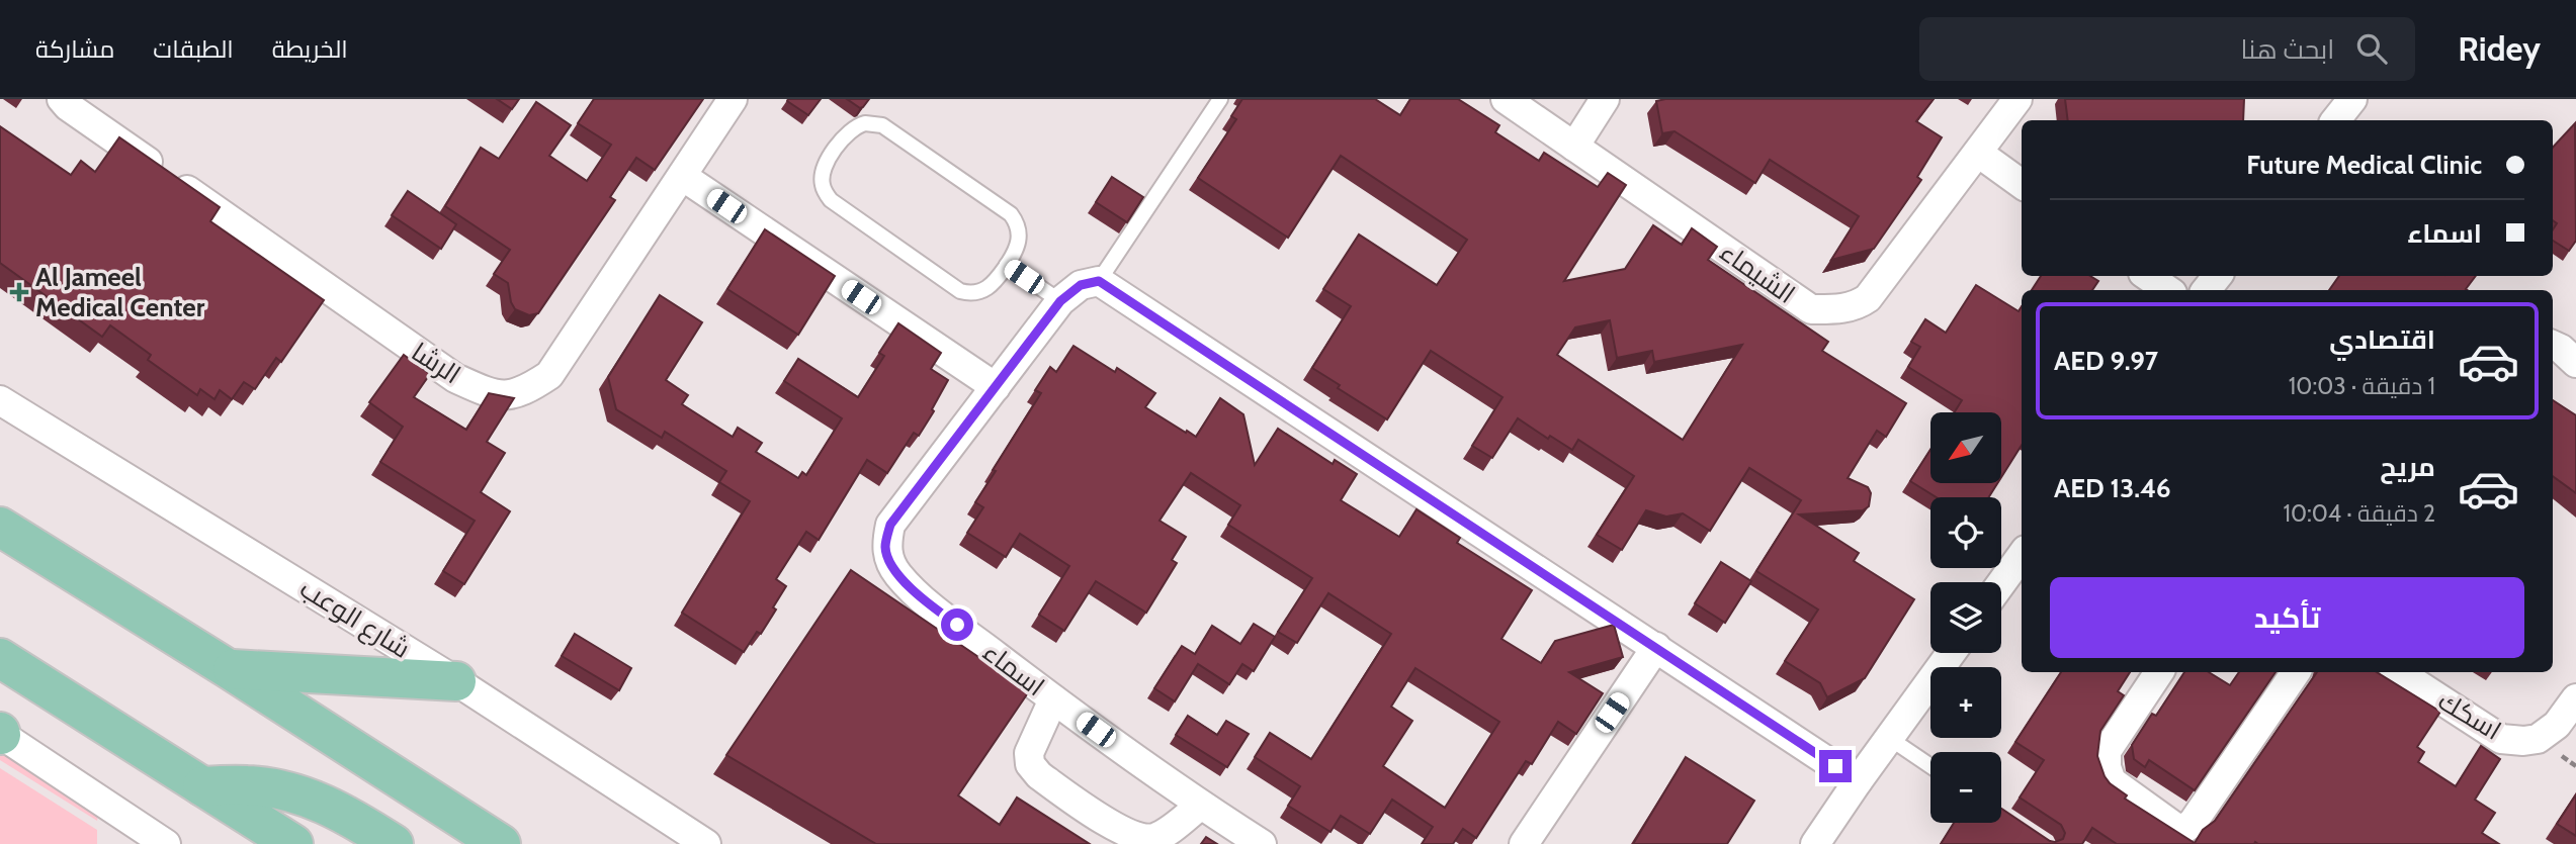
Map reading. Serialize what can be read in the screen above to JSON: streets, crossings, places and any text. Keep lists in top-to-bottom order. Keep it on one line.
{"streets":{"street":["الشيماء","الرشا","شارع الوعب","اسماء","اسكك"]},"places":{"health":["Al Jameel Medical Center"]},"north":"bottom left","page":{"header":"Ridey","search":"ابحث هنا","nav":["الخريطة","الطبقات","مشاركة"],"banner":["Future Medical Clinic","اسماء"],"list":[{"name":"اقتصادي","note":"1 دقيقة · 10:03","value":"AED 9.97"},{"name":"مريح","note":"2 دقيقة · 10:04","value":"AED 13.46"}],"map_buttons":["+","−"],"buttons":"تأكيد"}}
